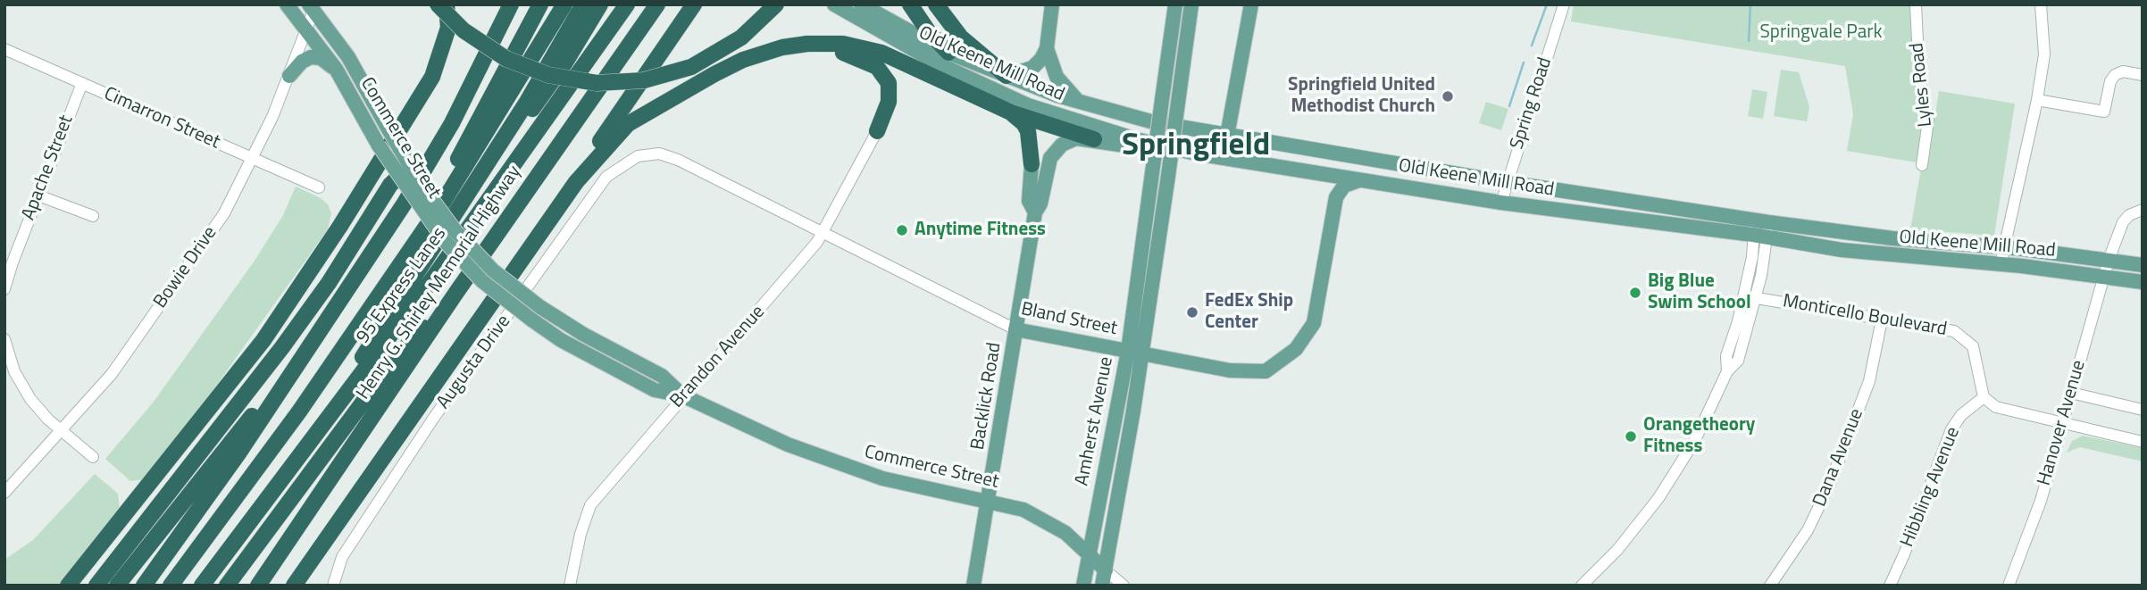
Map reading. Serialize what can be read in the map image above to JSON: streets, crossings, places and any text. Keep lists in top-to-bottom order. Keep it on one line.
{"streets":{"highway":["Henry G. Shirley Memorial Highway","95 Express Lanes"],"main road":["Old Keene Mill Road","Commerce Street","Bland Street","Backlick Road","Amherst Avenue"],"street":["Lyles Road","Spring Road","Cimarron Street","Apache Street","Bowie Drive","Monticello Boulevard","Brandon Avenue","Augusta Drive","Hanover Avenue","Dana Avenue","Hibbling Avenue"]},"crossings":[["Old Keene Mill Road","Spring Road"],["Old Keene Mill Road","Backlick Road"],["Old Keene Mill Road","Hanover Avenue"],["Cimarron Street","Apache Street"],["Cimarron Street","Bowie Drive"],["Commerce Street","Bowie Drive"],["Commerce Street","Brandon Avenue"],["Commerce Street","Backlick Road"],["Commerce Street","Amherst Avenue"],["Monticello Boulevard","Dana Avenue"],["Monticello Boulevard","Hibbling Avenue"],["Bland Street","Brandon Avenue"],["Bland Street","Augusta Drive"],["Bland Street","Backlick Road"],["Bland Street","Amherst Avenue"]],"districts":["Springfield"],"parks":["Springvale Park"],"places":["Springfield United Methodist Church","Anytime Fitness","Big Blue Swim School","FedEx Ship Center","Orangetheory Fitness"]}
